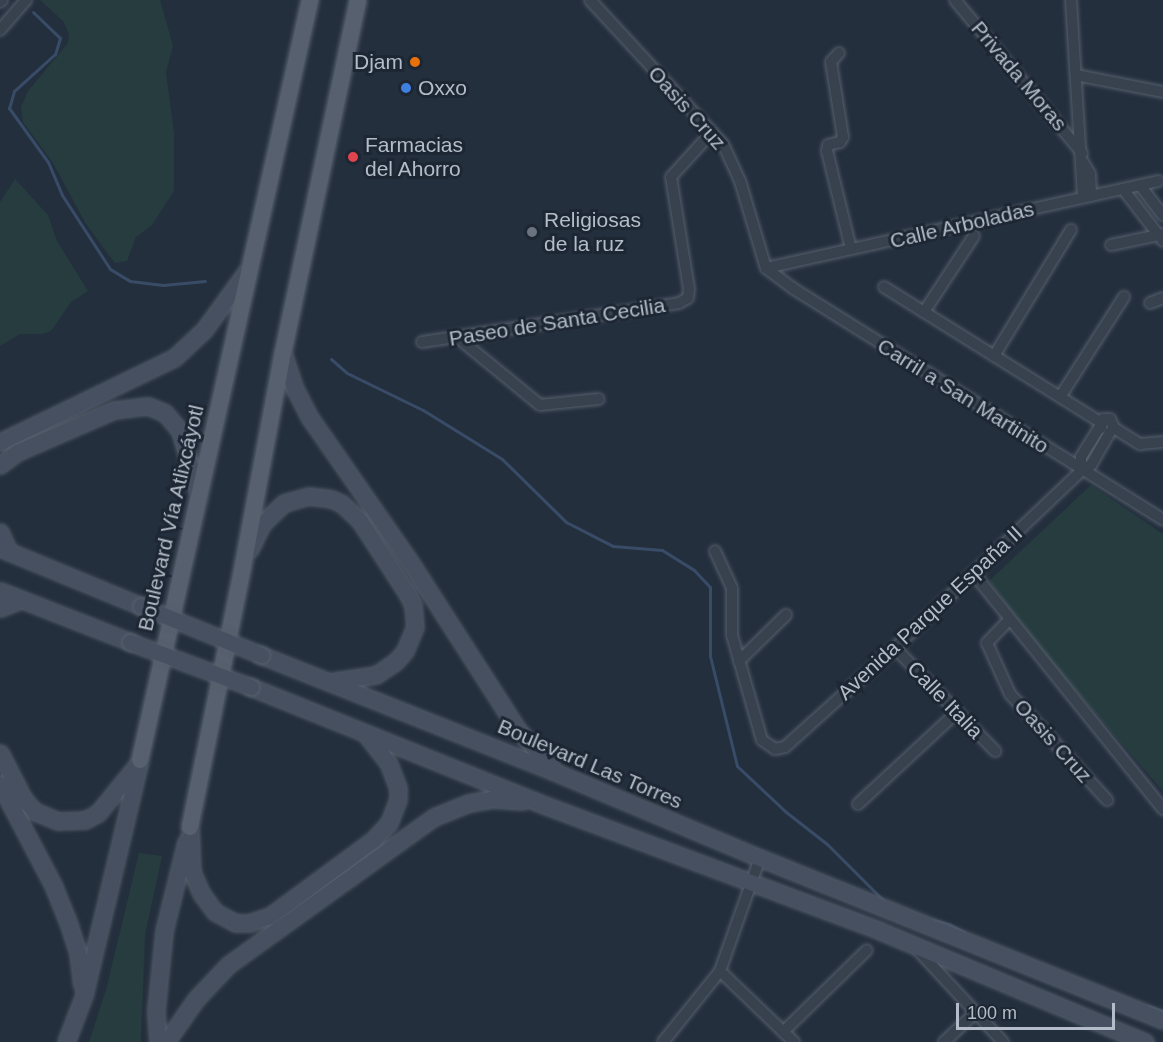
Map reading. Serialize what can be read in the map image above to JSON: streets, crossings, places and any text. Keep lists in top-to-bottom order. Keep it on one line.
{"streets":{"main road":["Boulevard Vía Atlixcáyotl","Boulevard Las Torres"],"street":["Privada Moras","Oasis Cruz","Calle Arboladas","Paseo de Santa Cecilia","Carril a San Martinito","Avenida Parque España II","Calle Italia"]},"crossings":[["Oasis Cruz","Calle Arboladas"],["Oasis Cruz","Paseo de Santa Cecilia"],["Oasis Cruz","Carril a San Martinito"],["Calle Arboladas","Carril a San Martinito"],["Carril a San Martinito","Avenida Parque España II"],["Avenida Parque España II","Calle Italia"]],"places":["Djam","Oxxo","Farmacias del Ahorro","Religiosas de la ruz"],"scale_bar":"100 m"}
